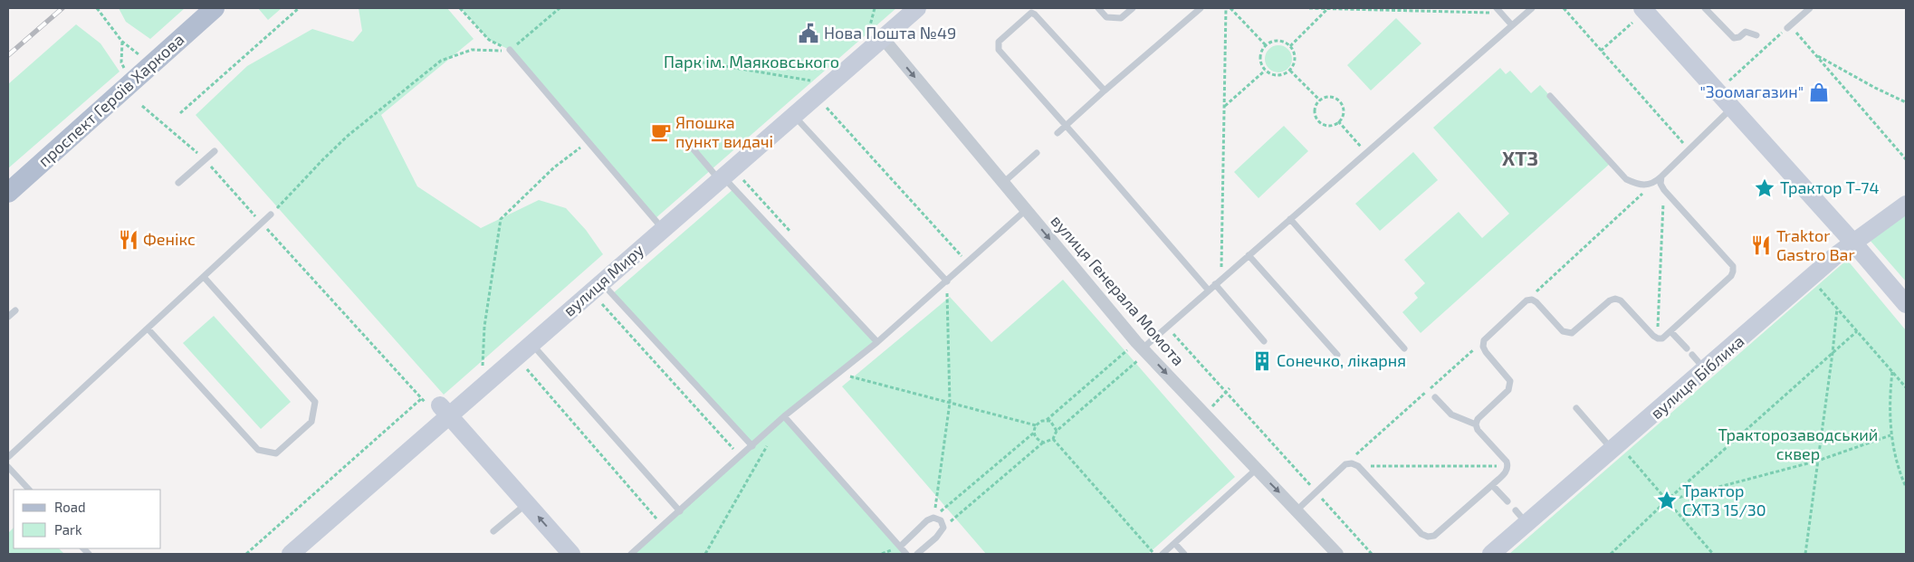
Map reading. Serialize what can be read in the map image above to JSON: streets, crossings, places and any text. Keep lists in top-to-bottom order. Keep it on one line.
{"streets":{"main road":["проспект Героїв Харкова"],"street":["вулиця Миру","вулиця Генерала Момота","вулиця Біблика"]},"crossings":[["вулиця Миру","вулиця Генерала Момота"]],"one_way":["вулиця Генерала Момота"],"districts":["ХТЗ"],"parks":["Парк ім. Маяковського","Тракторозаводський сквер"],"places":{"public building":["Нова Пошта №49"],"shop":["\"Зоомагазин\""],"cafe":["Япошка пункт видачі"],"place":["Трактор Т-74","Трактор СХТЗ 15/30"],"restaurant":["Фенікс","Traktor Gastro Bar"],"building":["Сонечко, лікарня"]},"legend":["Road","Park"]}
